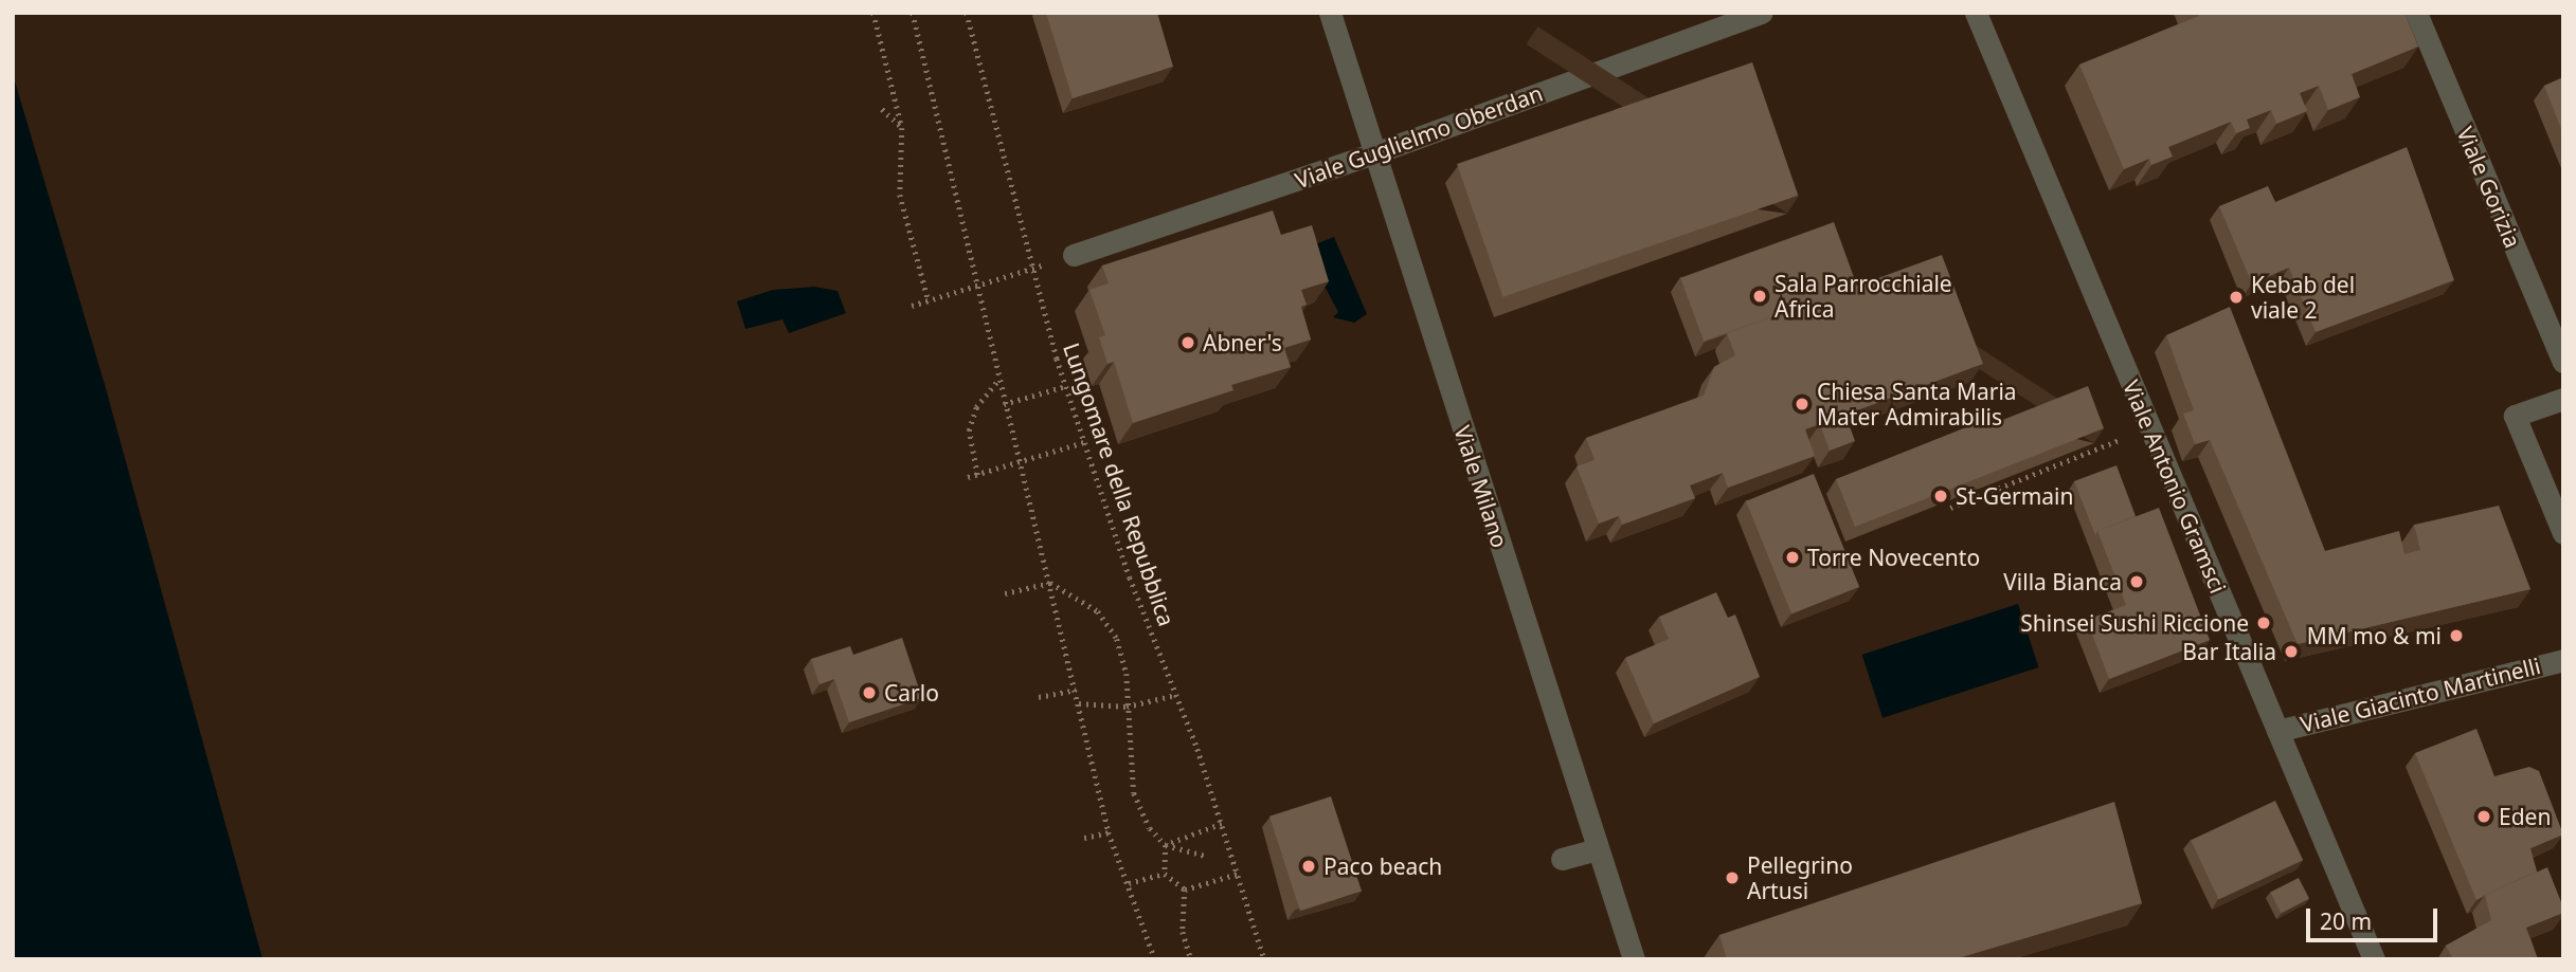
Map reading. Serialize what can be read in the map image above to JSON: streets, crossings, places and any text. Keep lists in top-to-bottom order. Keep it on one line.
{"streets":{"street":["Viale Guglielmo Oberdan","Viale Gorizia","Viale Milano","Viale Antonio Gramsci","Viale Giacinto Martinelli"],"path":["Lungomare della Repubblica"]},"crossings":[["Viale Guglielmo Oberdan","Viale Milano"],["Viale Antonio Gramsci","Viale Giacinto Martinelli"]],"places":["Sala Parrocchiale Africa","Kebab del viale 2","Abner's","Chiesa Santa Maria Mater Admirabilis","St-Germain","Torre Novecento","Villa Bianca","Shinsei Sushi Riccione","MM mo & mi","Bar Italia","Carlo","Eden","Paco beach","Pellegrino Artusi"],"scale_bar":"20 m"}
